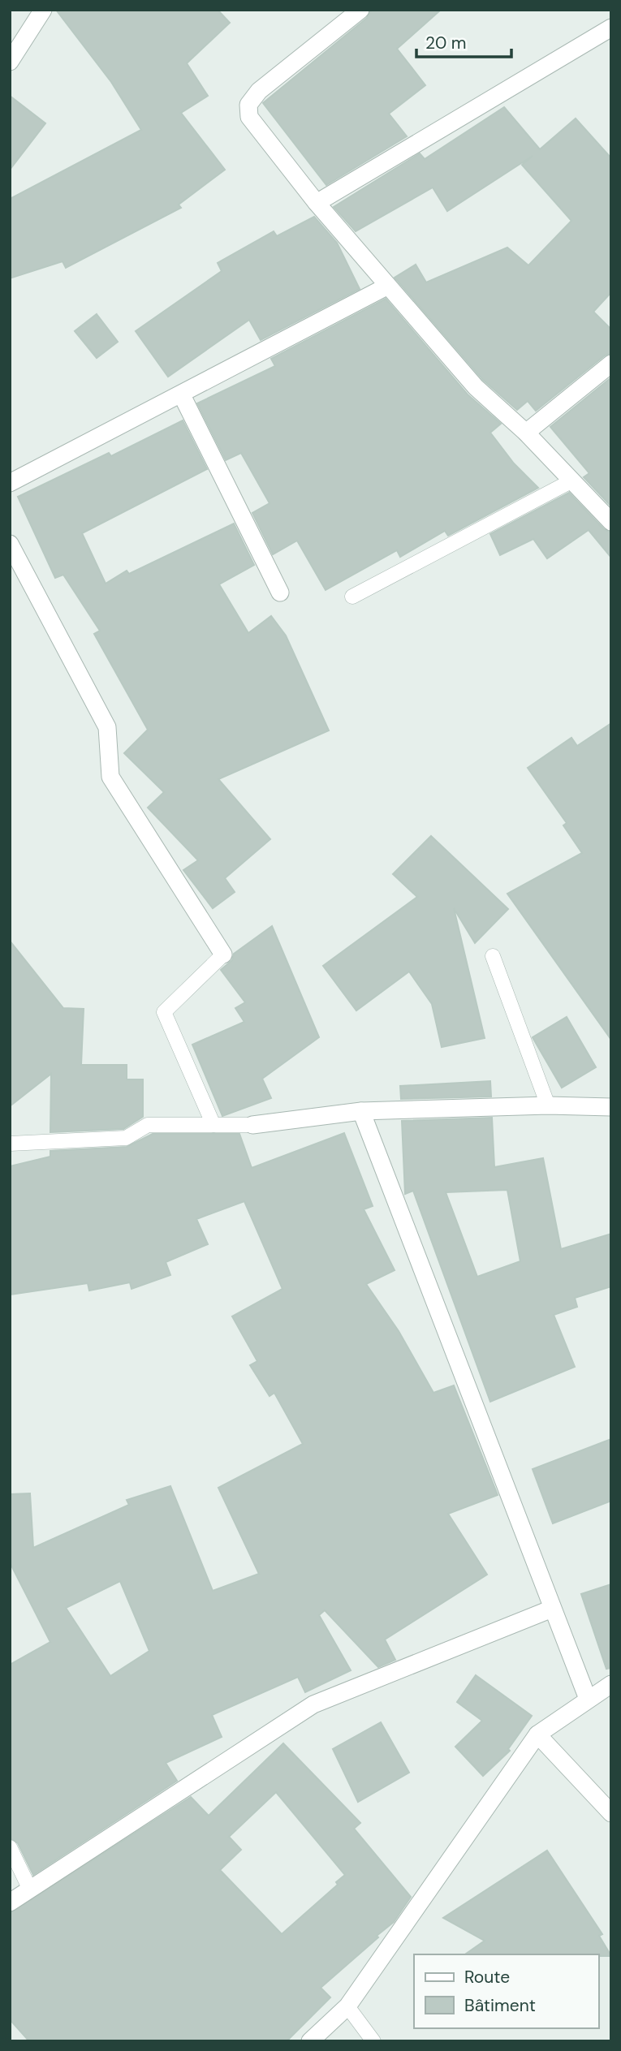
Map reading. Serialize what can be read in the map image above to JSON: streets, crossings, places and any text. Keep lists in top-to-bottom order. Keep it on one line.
{"legend":["Route","Bâtiment"],"scale_bar":"20 m"}
